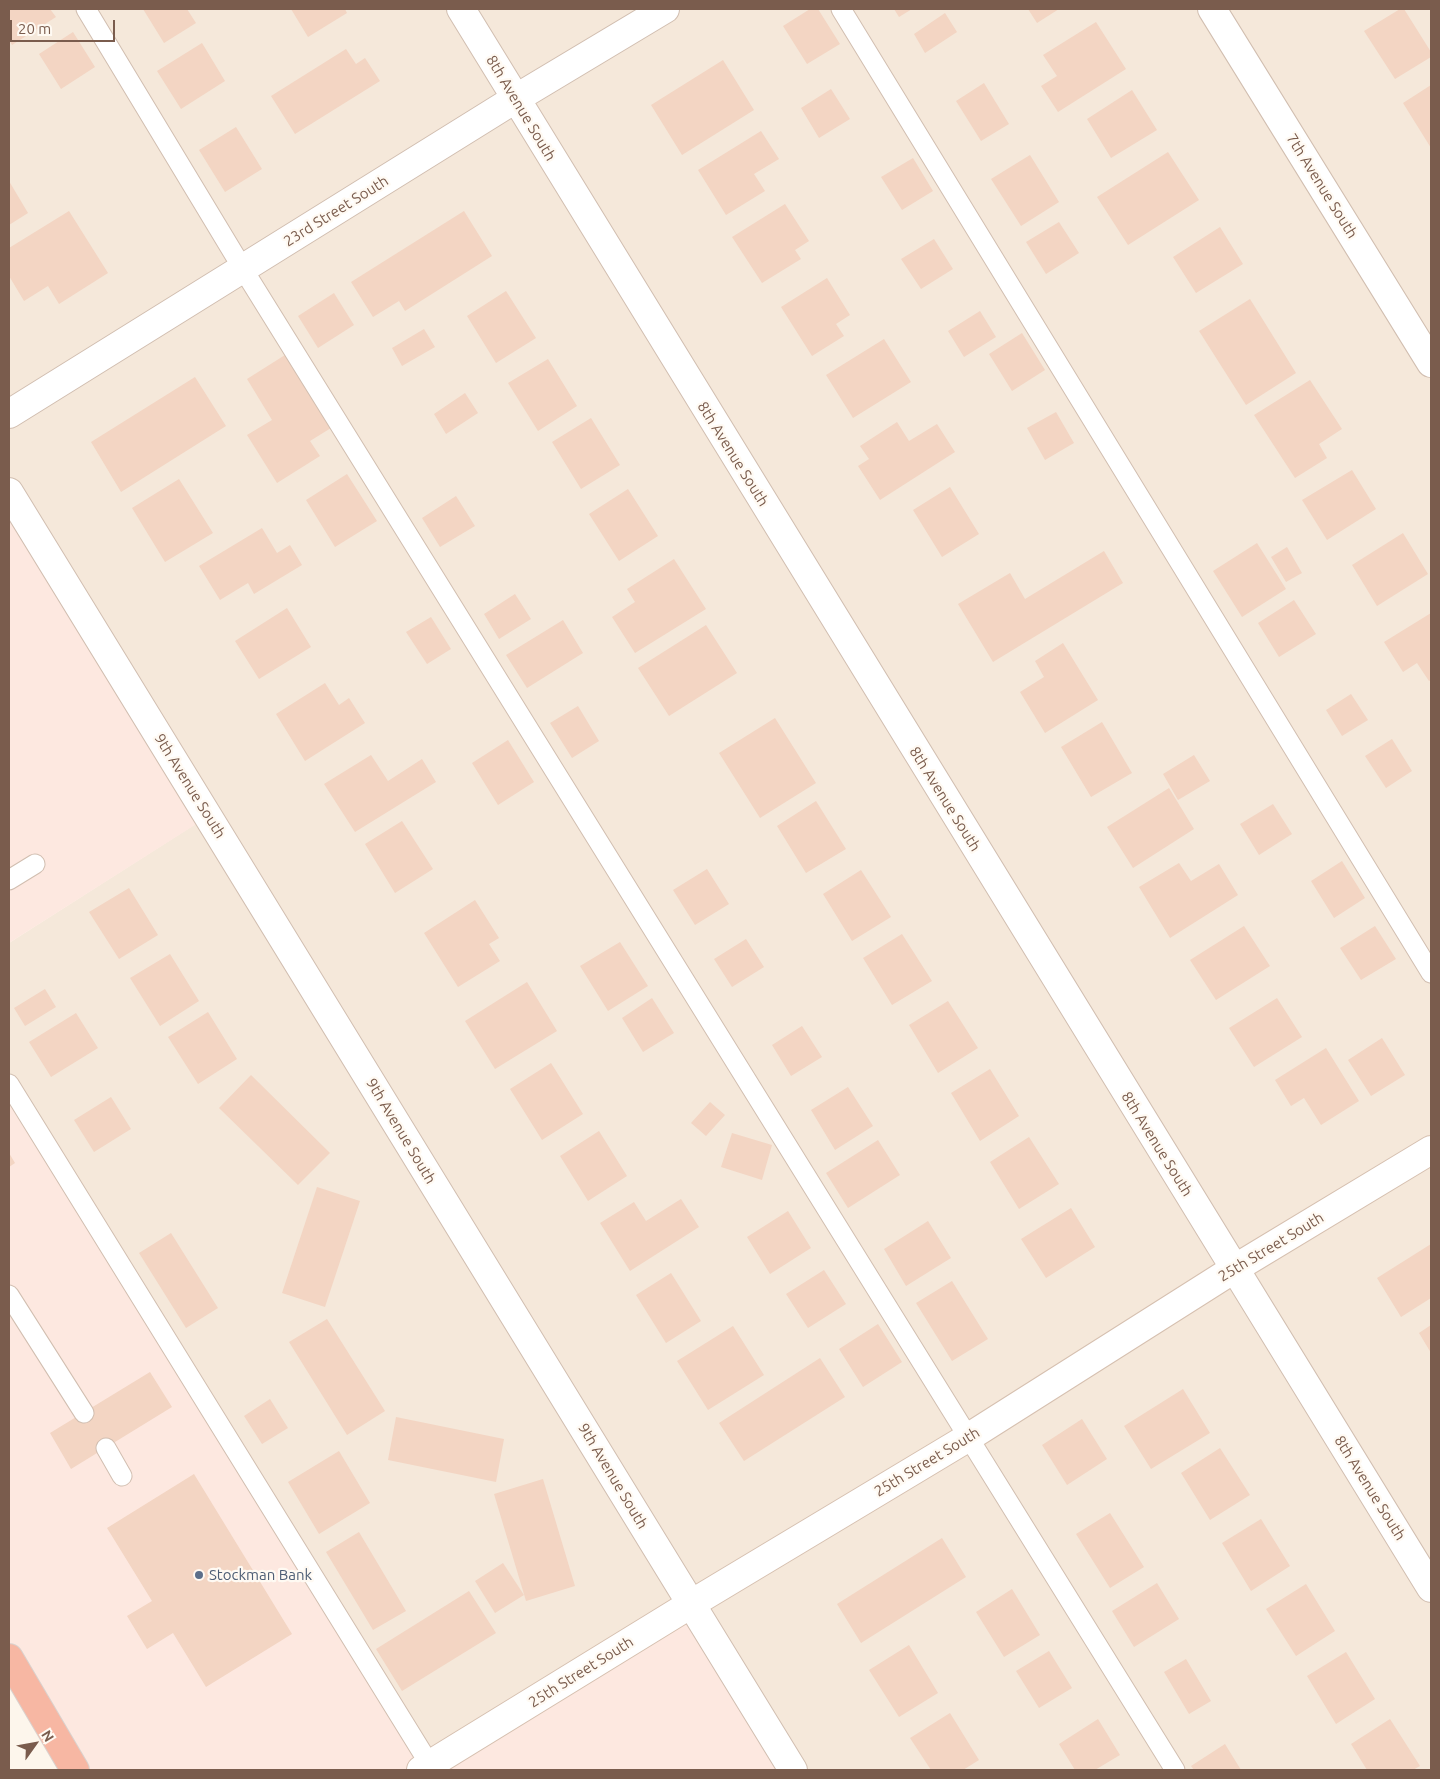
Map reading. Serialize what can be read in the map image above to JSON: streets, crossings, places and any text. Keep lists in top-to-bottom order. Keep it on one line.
{"streets":{"street":["8th Avenue South","7th Avenue South","23rd Street South","9th Avenue South","25th Street South"]},"crossings":[["8th Avenue South","23rd Street South"],["8th Avenue South","25th Street South"],["9th Avenue South","25th Street South"]],"places":["Stockman Bank"],"scale_bar":"20 m","north":"top right"}
